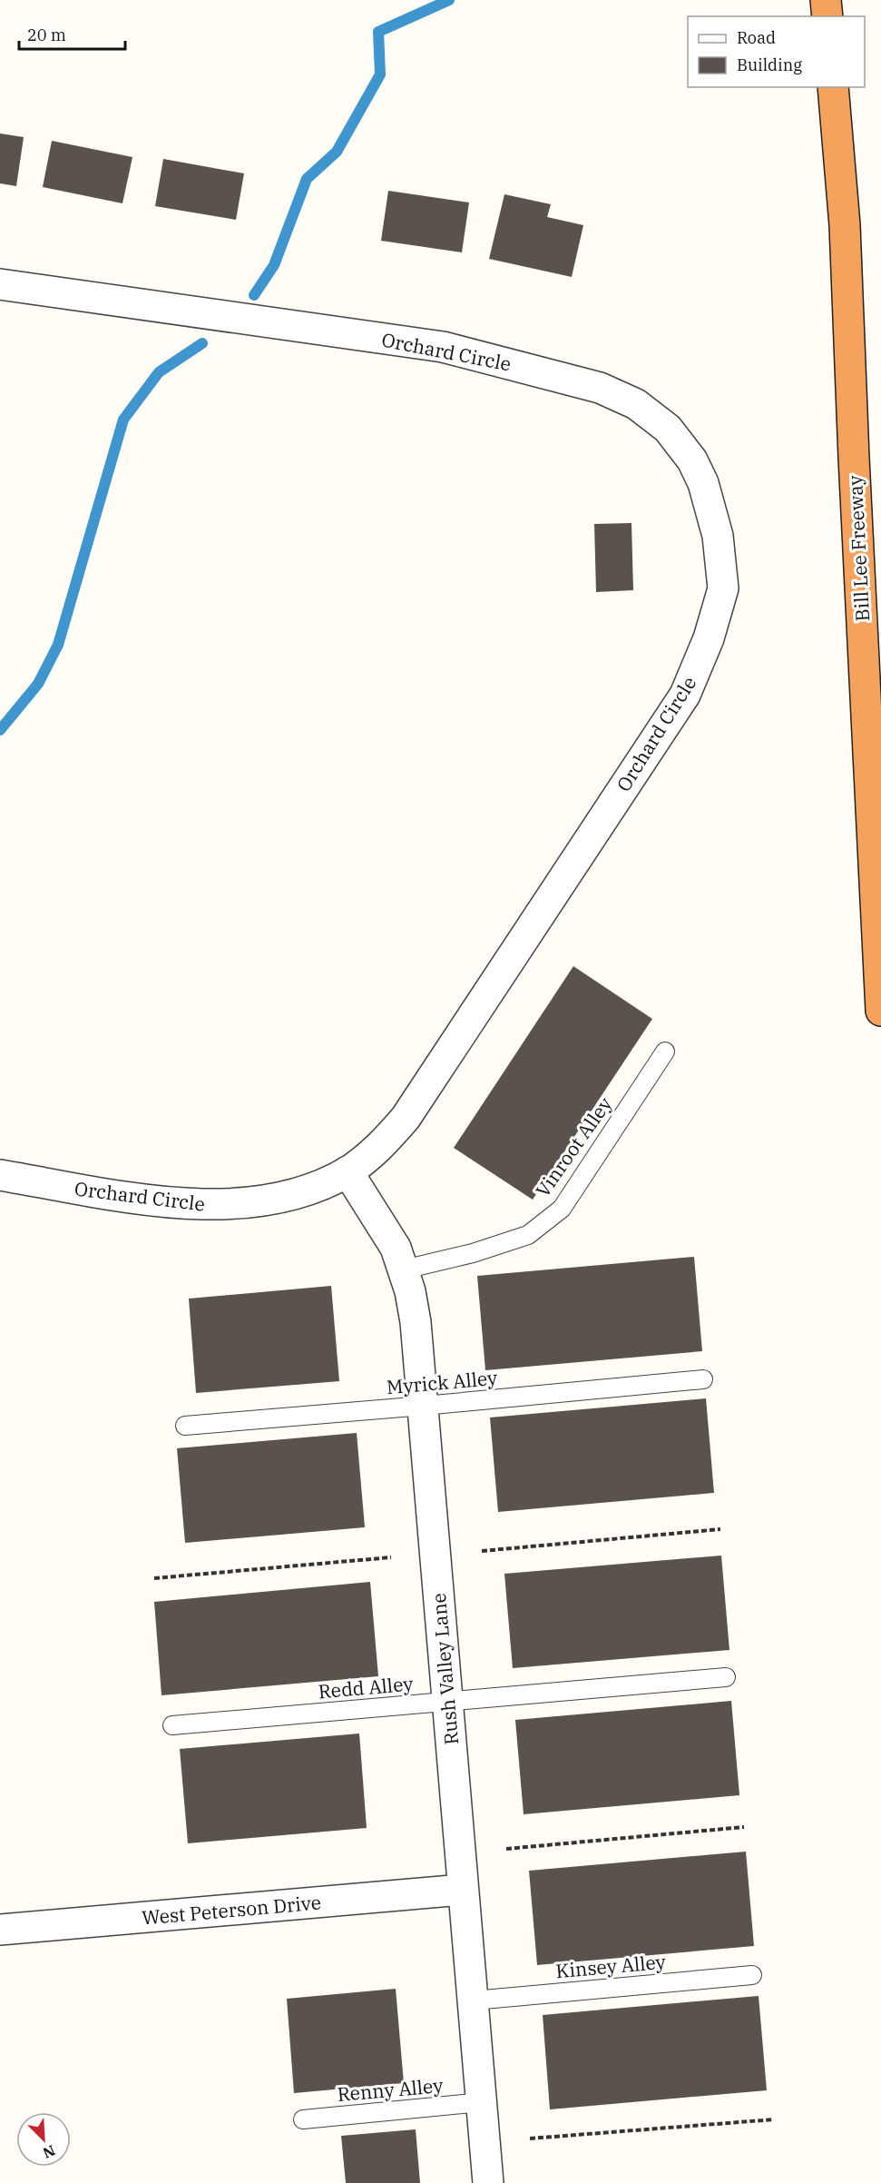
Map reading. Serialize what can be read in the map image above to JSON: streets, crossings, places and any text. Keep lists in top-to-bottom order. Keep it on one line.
{"streets":{"highway":["Bill Lee Freeway"],"street":["Orchard Circle","Rush Valley Lane","West Peterson Drive"],"lane":["Vinroot Alley","Myrick Alley","Redd Alley","Kinsey Alley","Renny Alley"]},"crossings":[["Orchard Circle","Rush Valley Lane"],["Vinroot Alley","Rush Valley Lane"],["Myrick Alley","Rush Valley Lane"],["Rush Valley Lane","Redd Alley"],["Rush Valley Lane","West Peterson Drive"],["Rush Valley Lane","Kinsey Alley"],["Rush Valley Lane","Renny Alley"]],"legend":["Road","Building"],"scale_bar":"20 m","north":"bottom right"}
